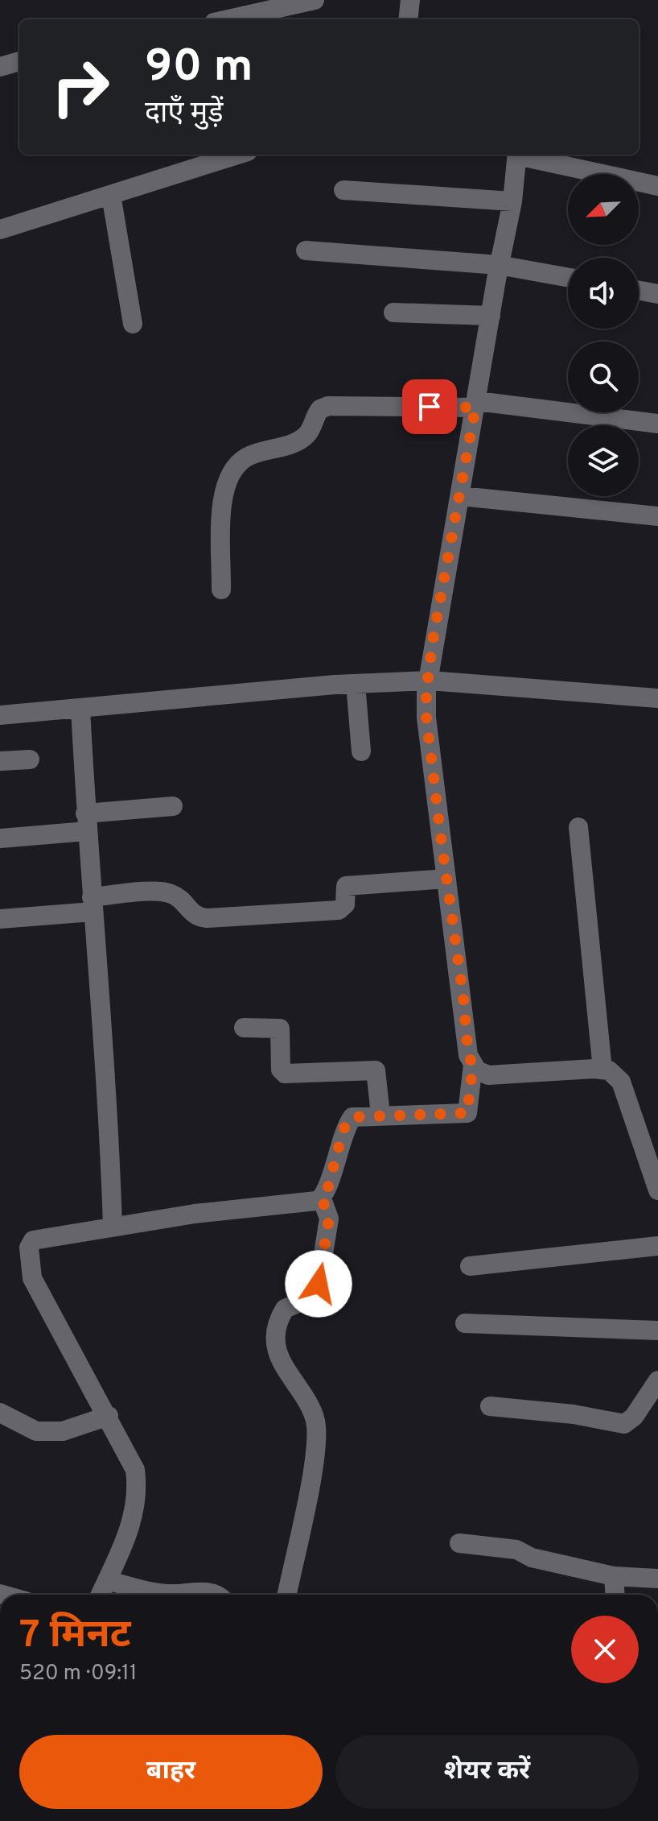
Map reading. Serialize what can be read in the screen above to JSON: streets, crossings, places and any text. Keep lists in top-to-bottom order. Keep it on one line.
{"north":"bottom left","page":{"turn":["90 m","दाएँ मुड़ें"],"heading":["7 मिनट","520 m · 09:11"],"buttons":["बाहर","शेयर करें"]}}
